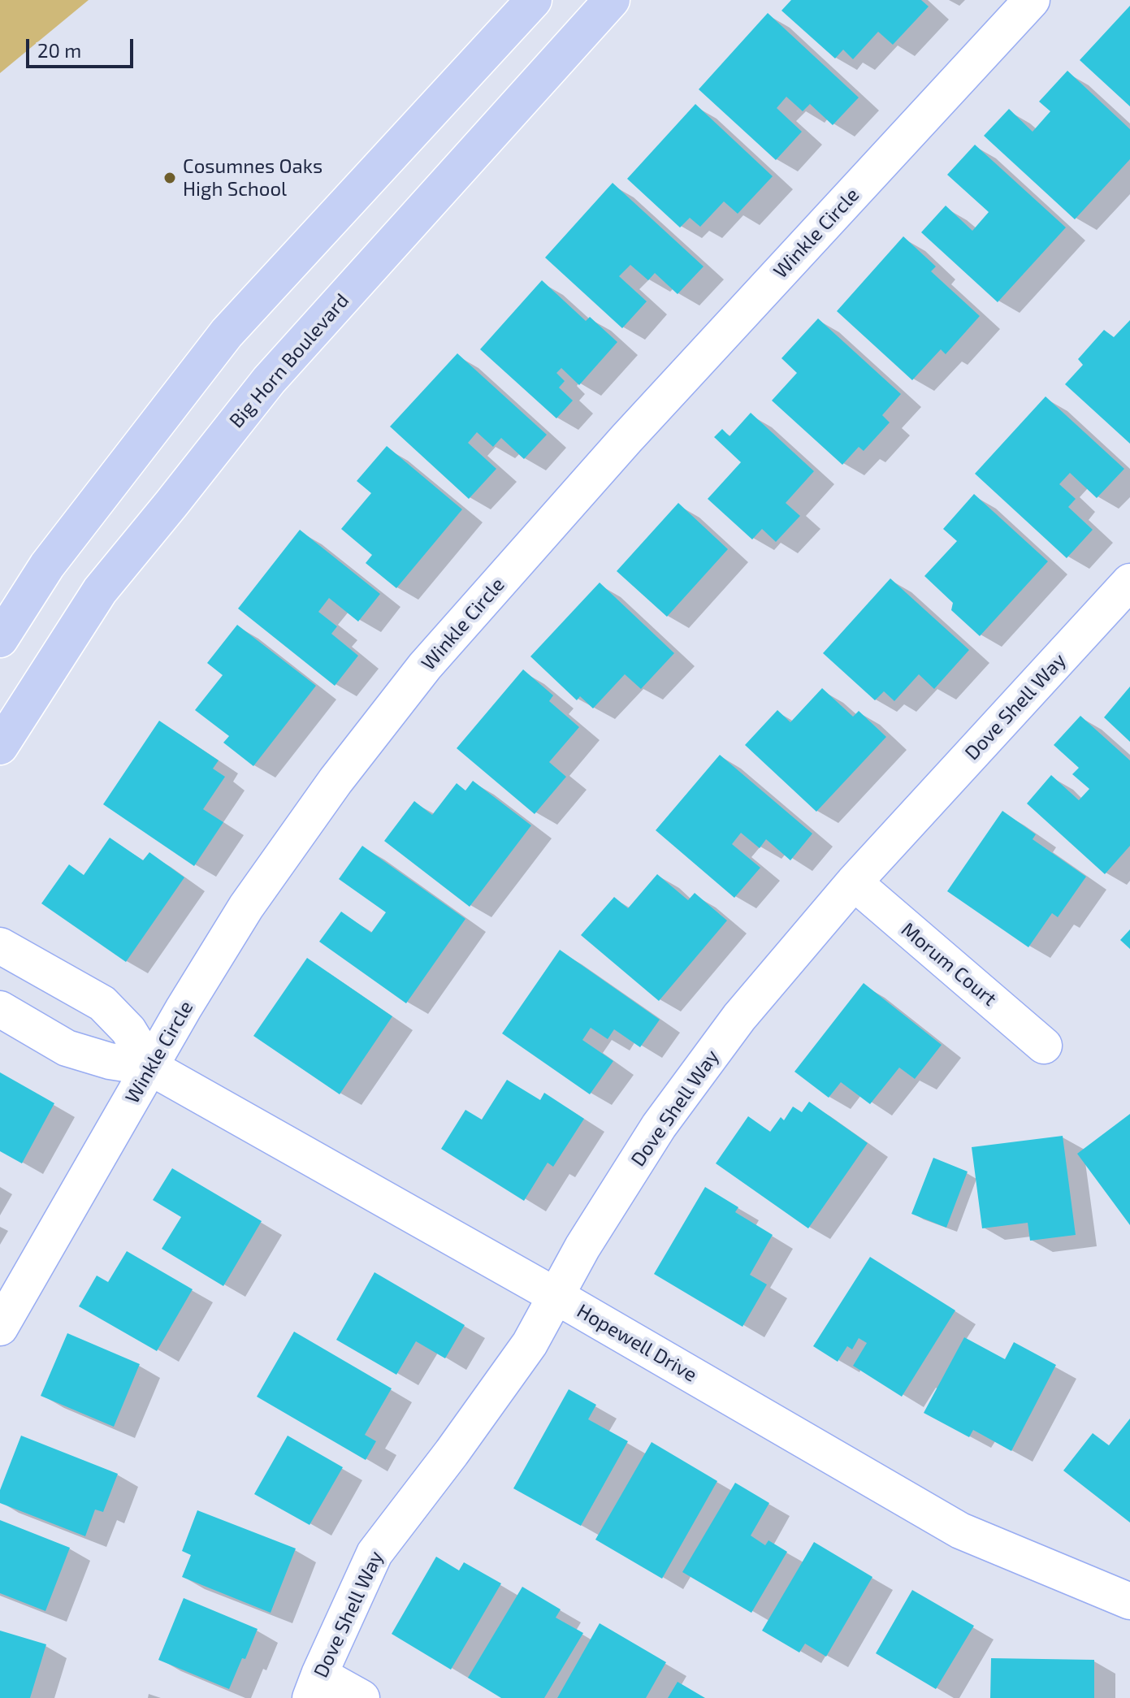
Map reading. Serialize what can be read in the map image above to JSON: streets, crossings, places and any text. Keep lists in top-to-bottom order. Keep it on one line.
{"streets":{"main road":["Big Horn Boulevard"],"street":["Winkle Circle","Dove Shell Way","Morum Court","Hopewell Drive"]},"crossings":[["Winkle Circle","Hopewell Drive"],["Dove Shell Way","Morum Court"],["Dove Shell Way","Hopewell Drive"]],"places":["Cosumnes Oaks High School"],"scale_bar":"20 m"}
